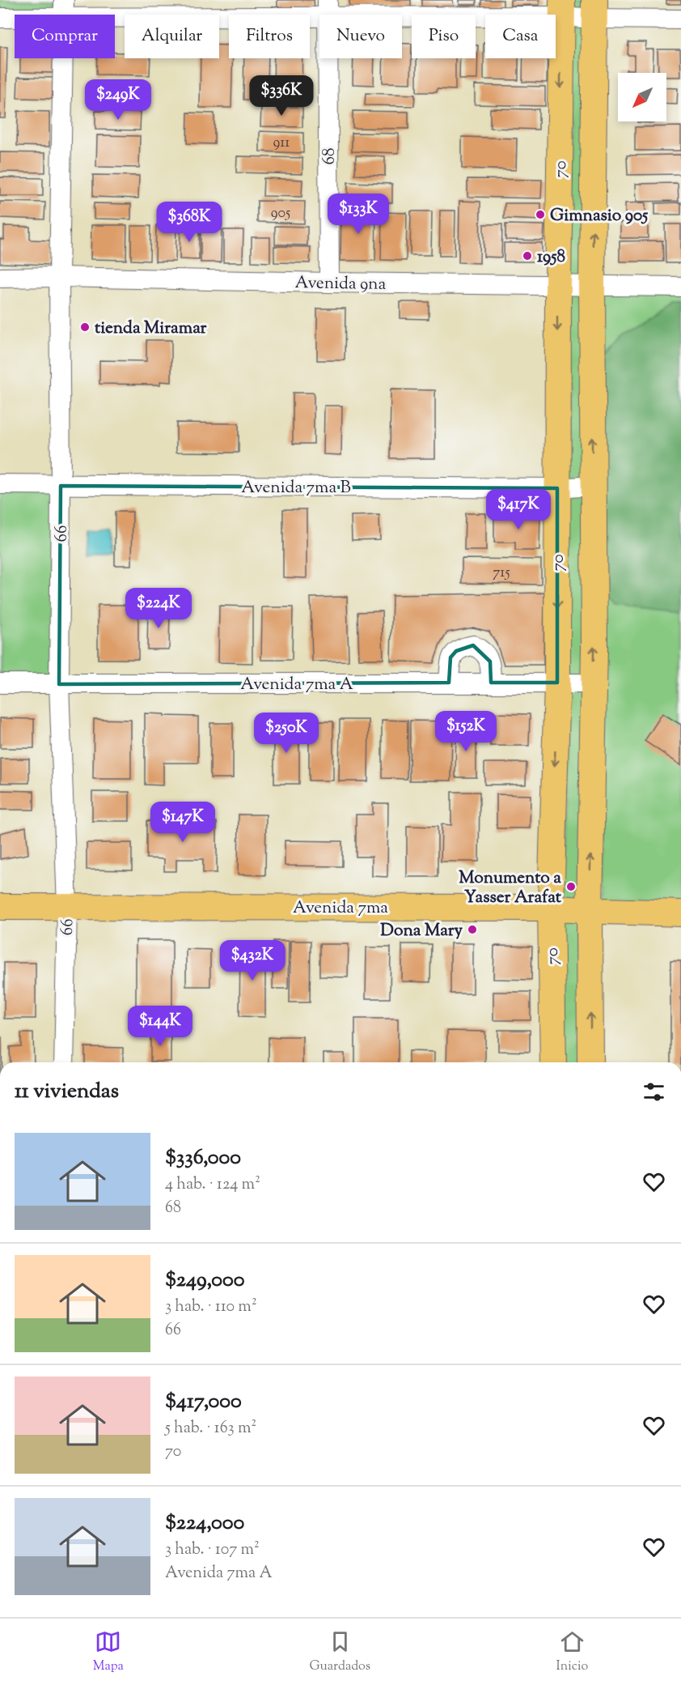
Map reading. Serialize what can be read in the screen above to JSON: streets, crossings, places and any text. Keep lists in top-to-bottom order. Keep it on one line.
{"streets":{"main road":["70","Avenida 7ma"],"street":["68","Avenida 9na","Avenida 7ma B","66","Avenida 7ma A"]},"crossings":[["68","Avenida 9na"],["70","Avenida 9na"],["70","Avenida 7ma B"],["70","Avenida 7ma A"],["70","Avenida 7ma"],["Avenida 9na","66"],["Avenida 7ma B","66"],["66","Avenida 7ma A"],["66","Avenida 7ma"]],"places":["Gimnasio 905","1958","tienda Miramar","Monumento a Yasser Arafat","Dona Mary"],"house_numbers":["911","905","715"],"north":"bottom left","page":{"chip":["Comprar","Alquilar","Filtros","Nuevo","Piso","Casa"],"price":["$336K","$249K","$133K","$368K","$417K","$224K","$152K","$250K","$147K","$432K","$144K"],"heading":"11 viviendas","list":[{"name":"$336,000","note":"4 hab. · 124 m² · 68"},{"name":"$249,000","note":"3 hab. · 110 m² · 66"},{"name":"$417,000","note":"5 hab. · 163 m² · 70"},{"name":"$224,000","note":"3 hab. · 107 m² · Avenida 7ma A"}],"tabs":["Mapa","Guardados","Inicio"]}}
